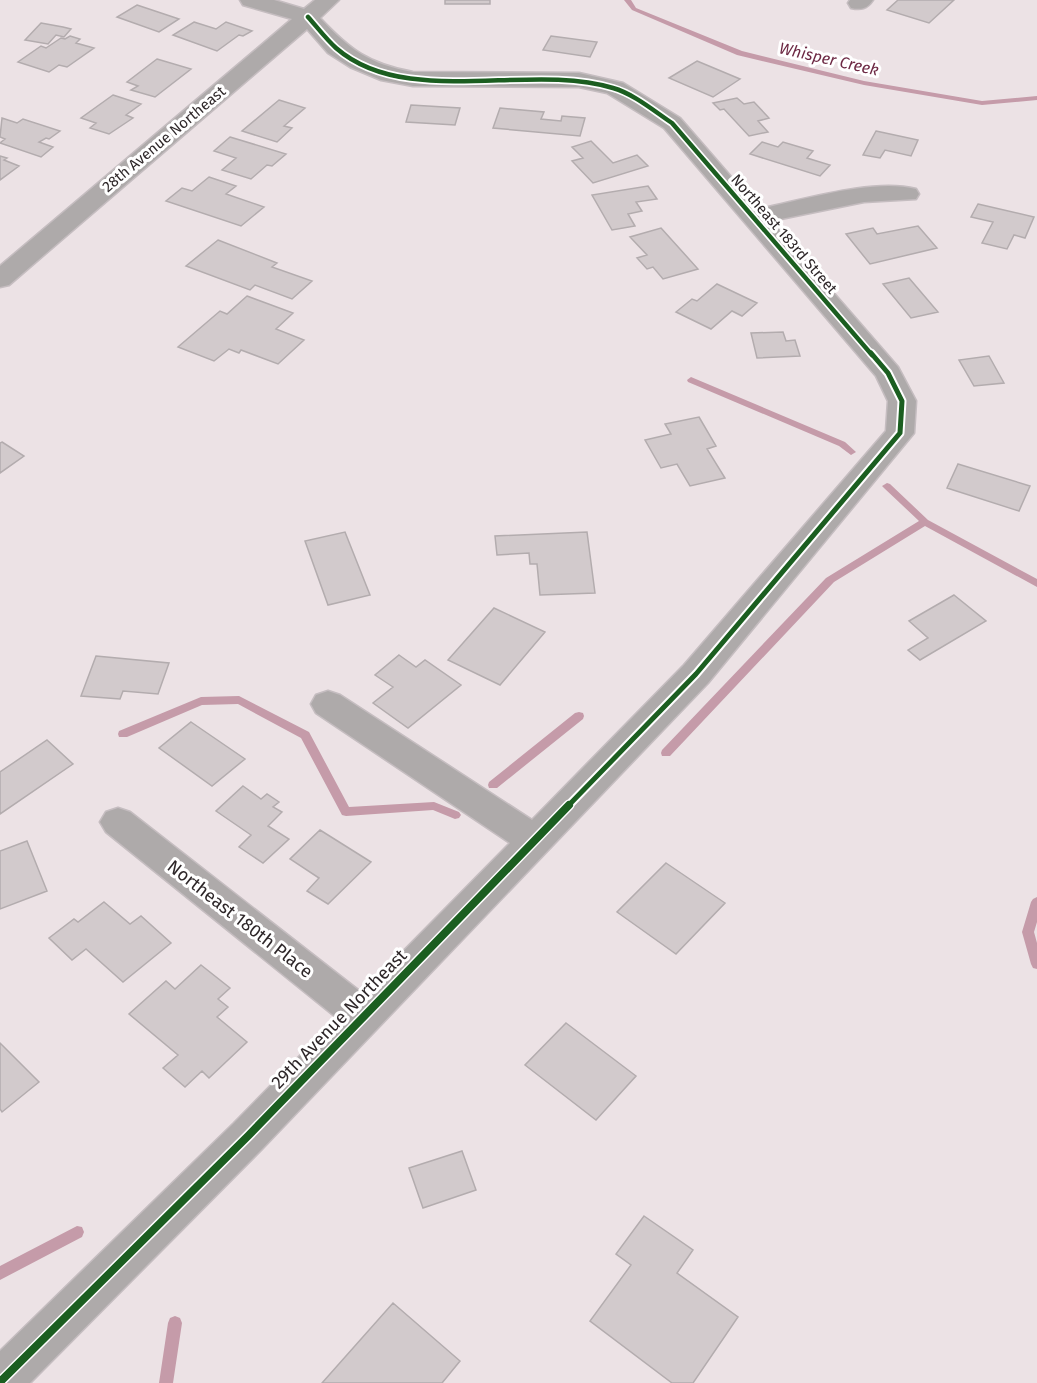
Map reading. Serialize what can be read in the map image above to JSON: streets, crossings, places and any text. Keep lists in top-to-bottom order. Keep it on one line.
{"streets":{"street":["28th Avenue Northeast","Northeast 183rd Street","Northeast 180th Place","29th Avenue Northeast"]},"crossings":[["28th Avenue Northeast","Northeast 183rd Street"],["Northeast 183rd Street","29th Avenue Northeast"],["Northeast 180th Place","29th Avenue Northeast"]],"water":["Whisper Creek"]}
